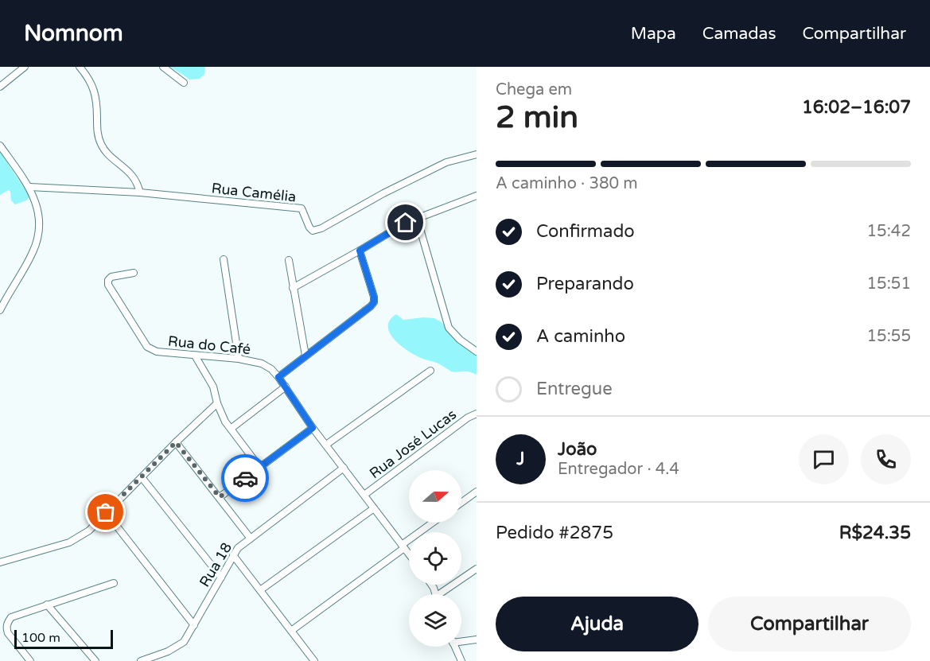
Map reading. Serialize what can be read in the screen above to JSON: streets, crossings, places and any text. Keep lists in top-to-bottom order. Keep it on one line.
{"streets":{"street":["Rua Camélia","Rua do Café","Rua José Lucas","Rua 18"]},"crossings":[["Rua do Café","Rua José Lucas"],["Rua do Café","Rua 18"]],"scale_bar":"100 m","north":"right","page":{"header":"Nomnom","nav":["Mapa","Camadas","Compartilhar"],"heading":["2 min","Chega em","16:02–16:07"],"panel":["João","Entregador · 4.4","Pedido #2875","R$24.35"],"bar":"A caminho · 380 m","list":[["Confirmado","15:42"],["Preparando","15:51"],["A caminho","15:55"],"Entregue"],"round":"J","buttons":["Ajuda","Compartilhar"],"scale":"100 m"}}
